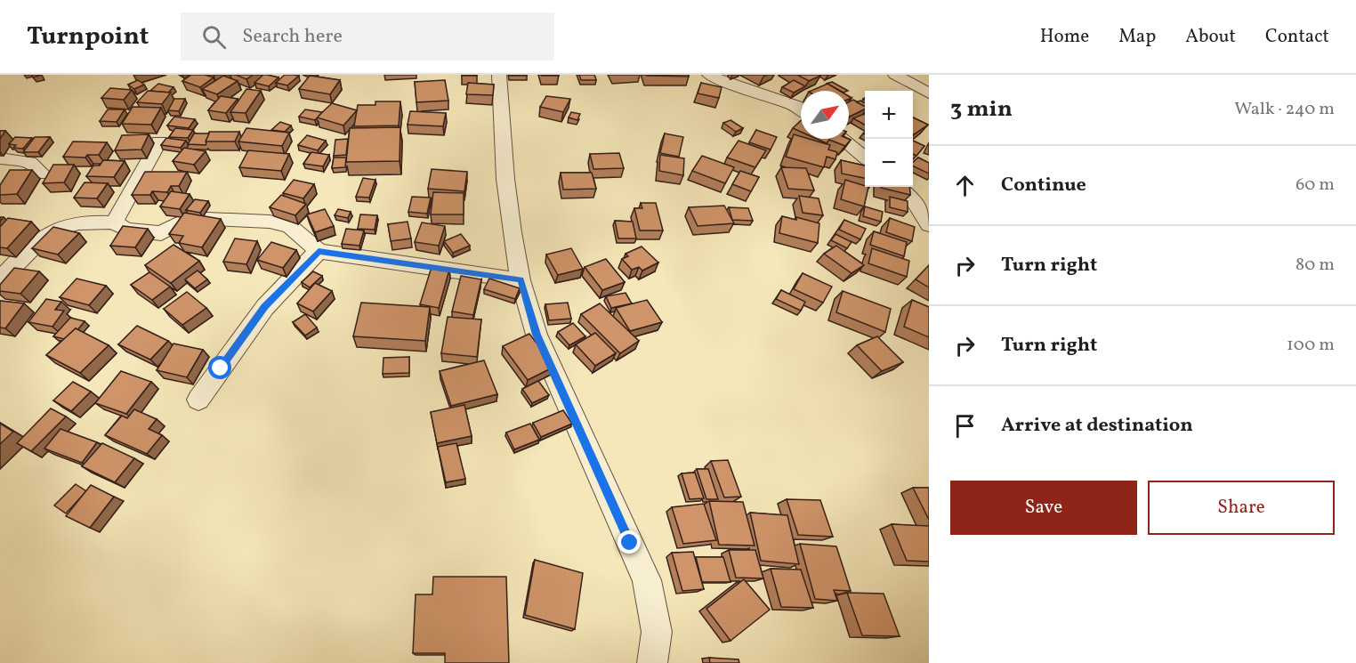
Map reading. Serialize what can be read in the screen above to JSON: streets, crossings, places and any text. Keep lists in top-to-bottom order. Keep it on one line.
{"north":"top right","page":{"header":"Turnpoint","search":"Search here","nav":["Home","Map","About","Contact"],"heading":["3 min","Walk · 240 m"],"map_buttons":["+","−"],"list":[["Continue","60 m"],["Turn right","80 m"],["Turn right","100 m"],"Arrive at destination"],"buttons":["Save","Share"]}}
